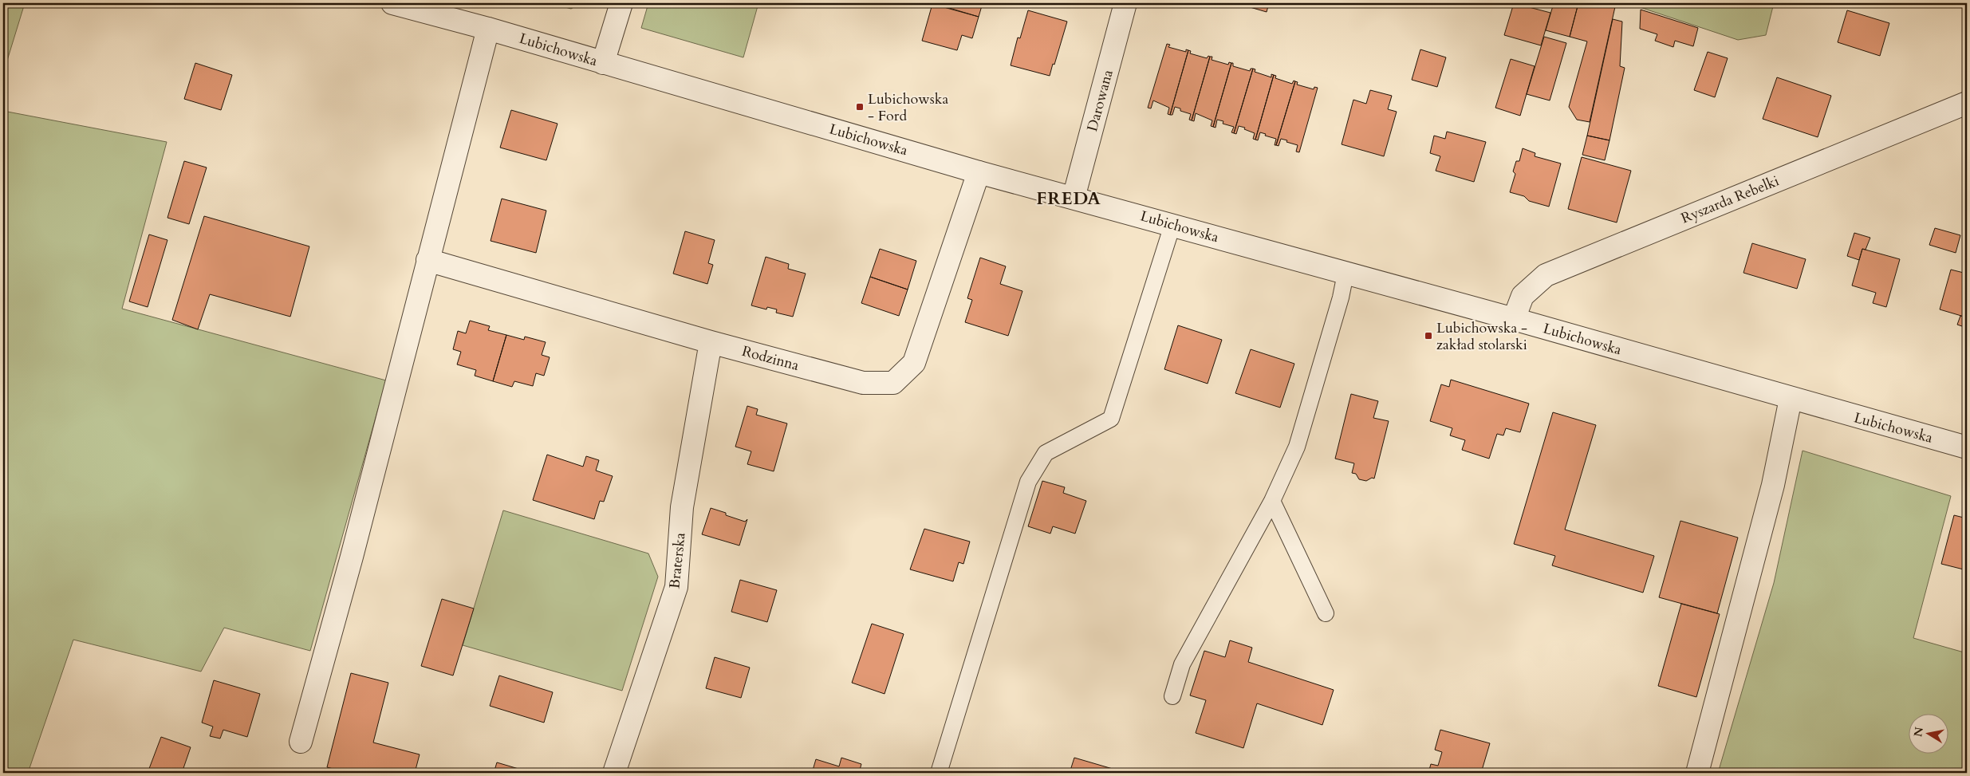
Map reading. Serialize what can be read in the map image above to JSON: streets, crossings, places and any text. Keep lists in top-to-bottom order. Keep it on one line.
{"streets":{"street":["Lubichowska","Darowana","Ryszarda Rebelki","Rodzinna","Braterska"]},"crossings":[["Lubichowska","Darowana"],["Lubichowska","Ryszarda Rebelki"],["Lubichowska","Rodzinna"],["Rodzinna","Braterska"]],"districts":["FREDA"],"places":{"transit":["Lubichowska - Ford","Lubichowska - zakład stolarski"]},"north":"left"}
